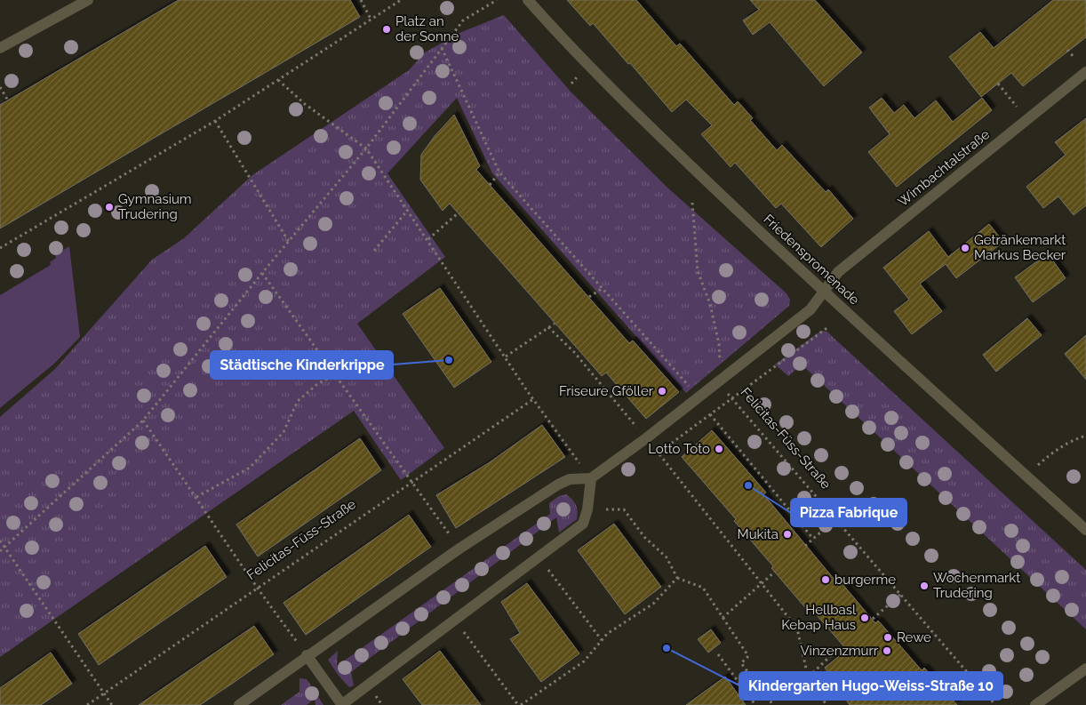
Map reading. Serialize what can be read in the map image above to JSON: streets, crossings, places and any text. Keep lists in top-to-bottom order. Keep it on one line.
{"streets":{"street":["Wimbachtalstraße","Friedenspromenade"],"path":["Felicitas-Füss-Straße"]},"crossings":[["Wimbachtalstraße","Friedenspromenade"]],"places":["Platz an der Sonne","Gymnasium Trudering","Getränkemarkt Markus Becker","Städtische Kinderkrippe","Friseure Gföller","Lotto Toto","Pizza Fabrique","Mukita","burgerme","Wochenmarkt Trudering","Hellbasl Kebap Haus","Rewe","Kindergarten Hugo-Weiss-Straße 10","Vinzenzmurr"]}
